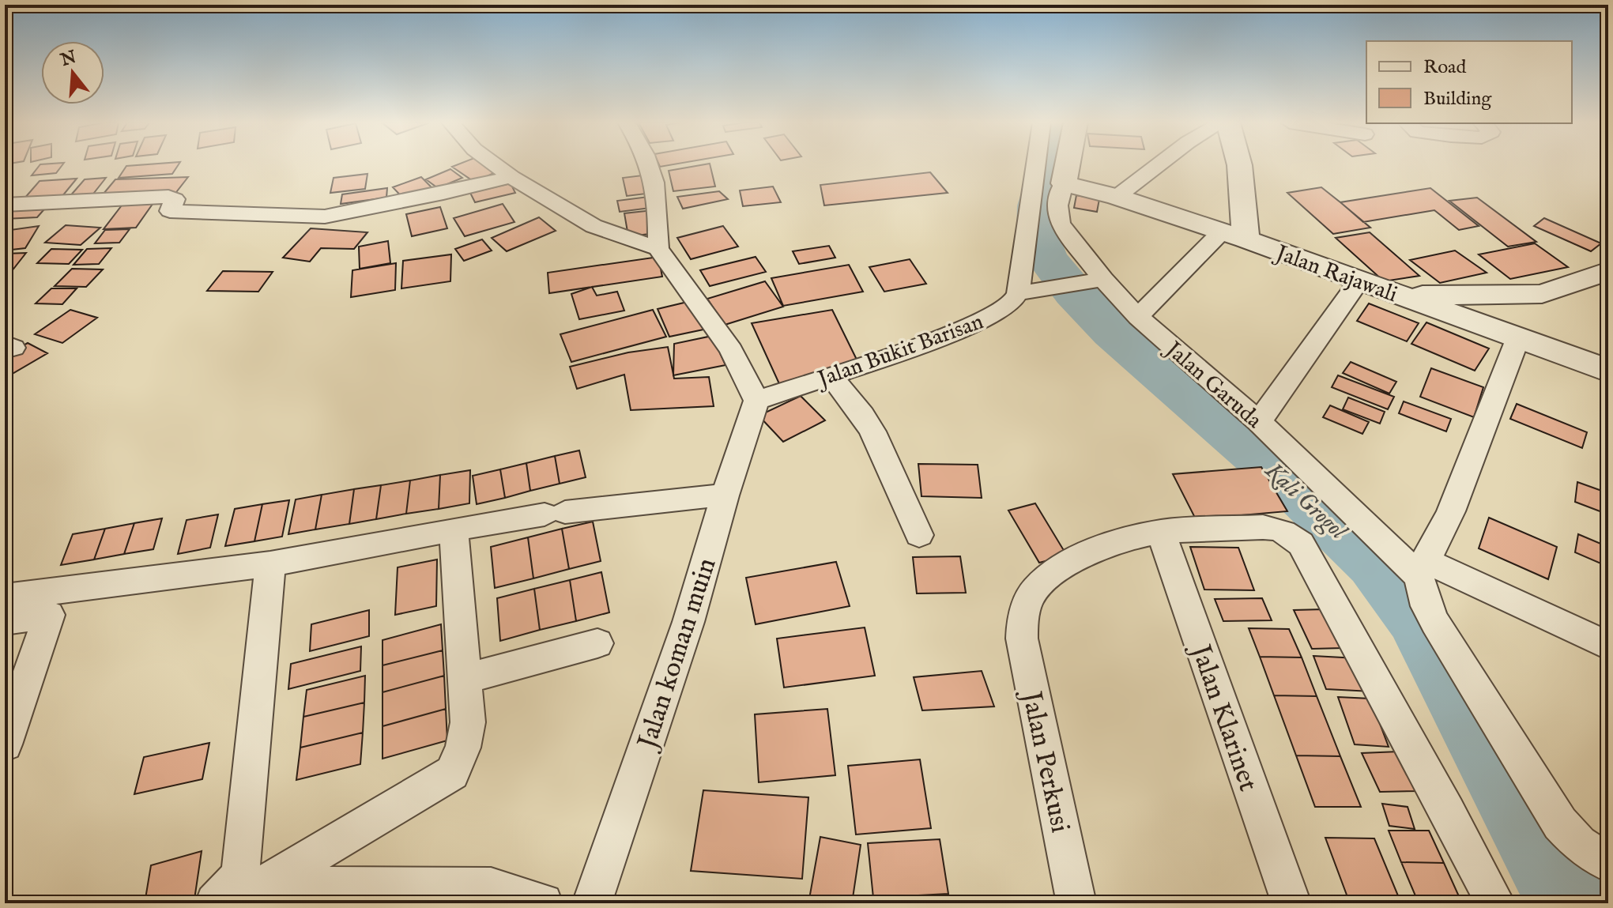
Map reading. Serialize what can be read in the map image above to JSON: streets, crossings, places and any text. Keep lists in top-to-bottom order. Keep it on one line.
{"streets":{"street":["Jalan Rajawali","Jalan Bukit Barisan","Jalan Garuda","Jalan koman muin","Jalan Klarinet","Jalan Perkusi"]},"crossings":[["Jalan Rajawali","Jalan Garuda"],["Jalan Bukit Barisan","Jalan koman muin"],["Jalan Klarinet","Jalan Perkusi"]],"water":["Kali Grogol"],"legend":["Road","Building"],"north":"top"}
